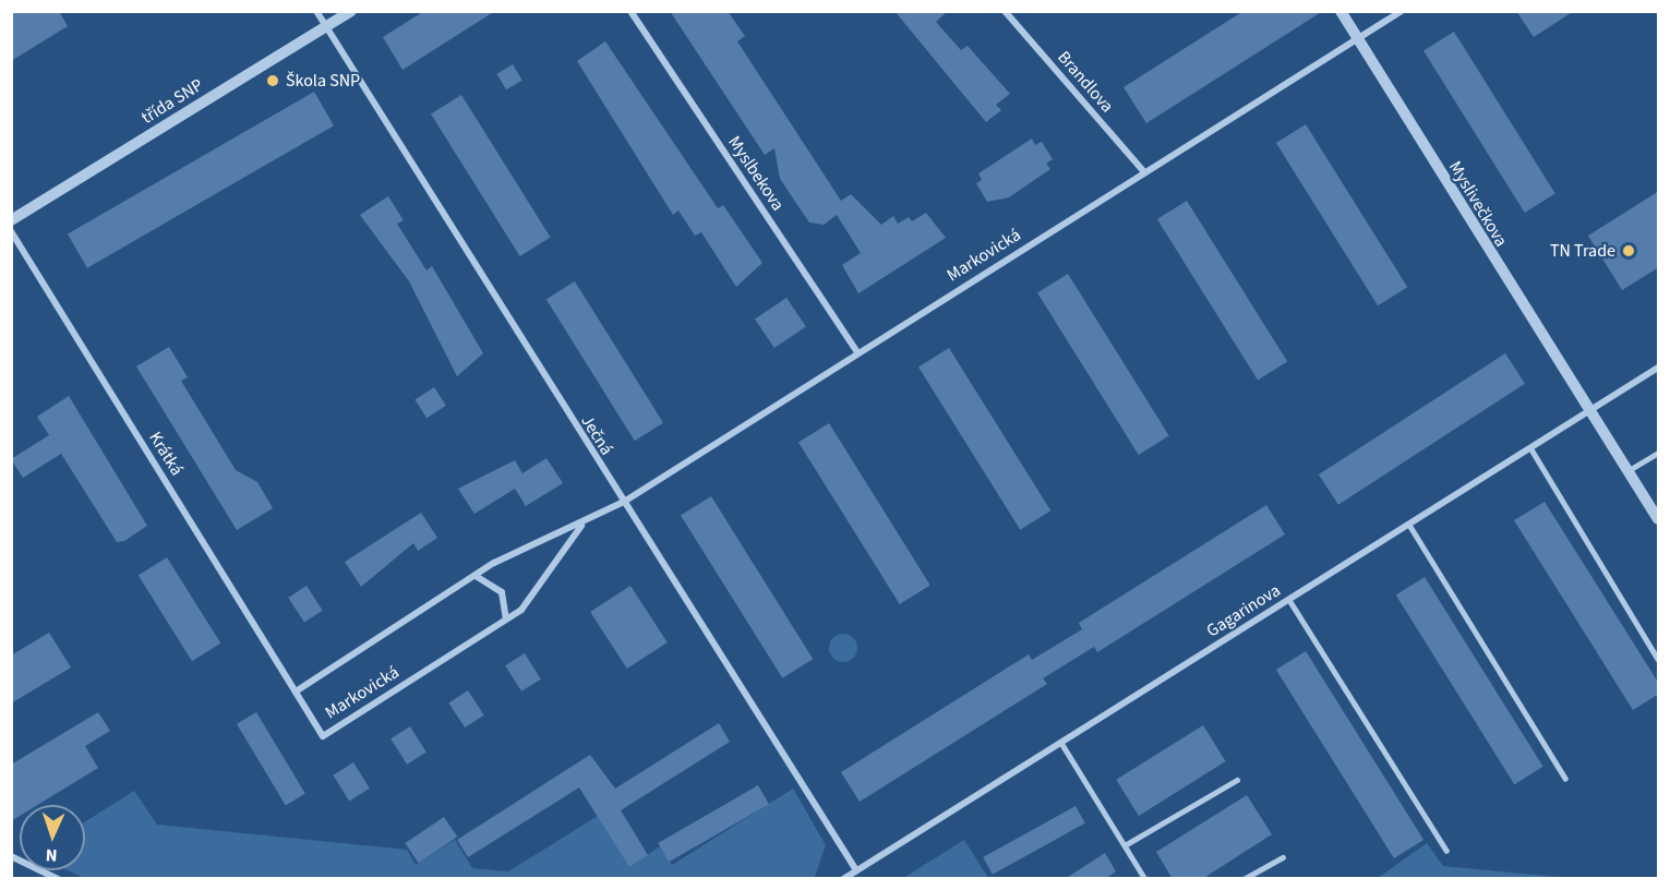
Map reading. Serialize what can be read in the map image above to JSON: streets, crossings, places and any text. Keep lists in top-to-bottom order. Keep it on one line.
{"streets":{"street":["Brandlova","třída SNP","Myslbekova","Myslivečkova","Markovická","Ječná","Krátká","Gagarinova"]},"crossings":[["Brandlova","Markovická"],["třída SNP","Ječná"],["Myslbekova","Markovická"],["Myslivečkova","Markovická"],["Myslivečkova","Gagarinova"],["Markovická","Ječná"],["Markovická","Krátká"],["Ječná","Gagarinova"]],"places":["Škola SNP","TN Trade"],"north":"bottom"}
